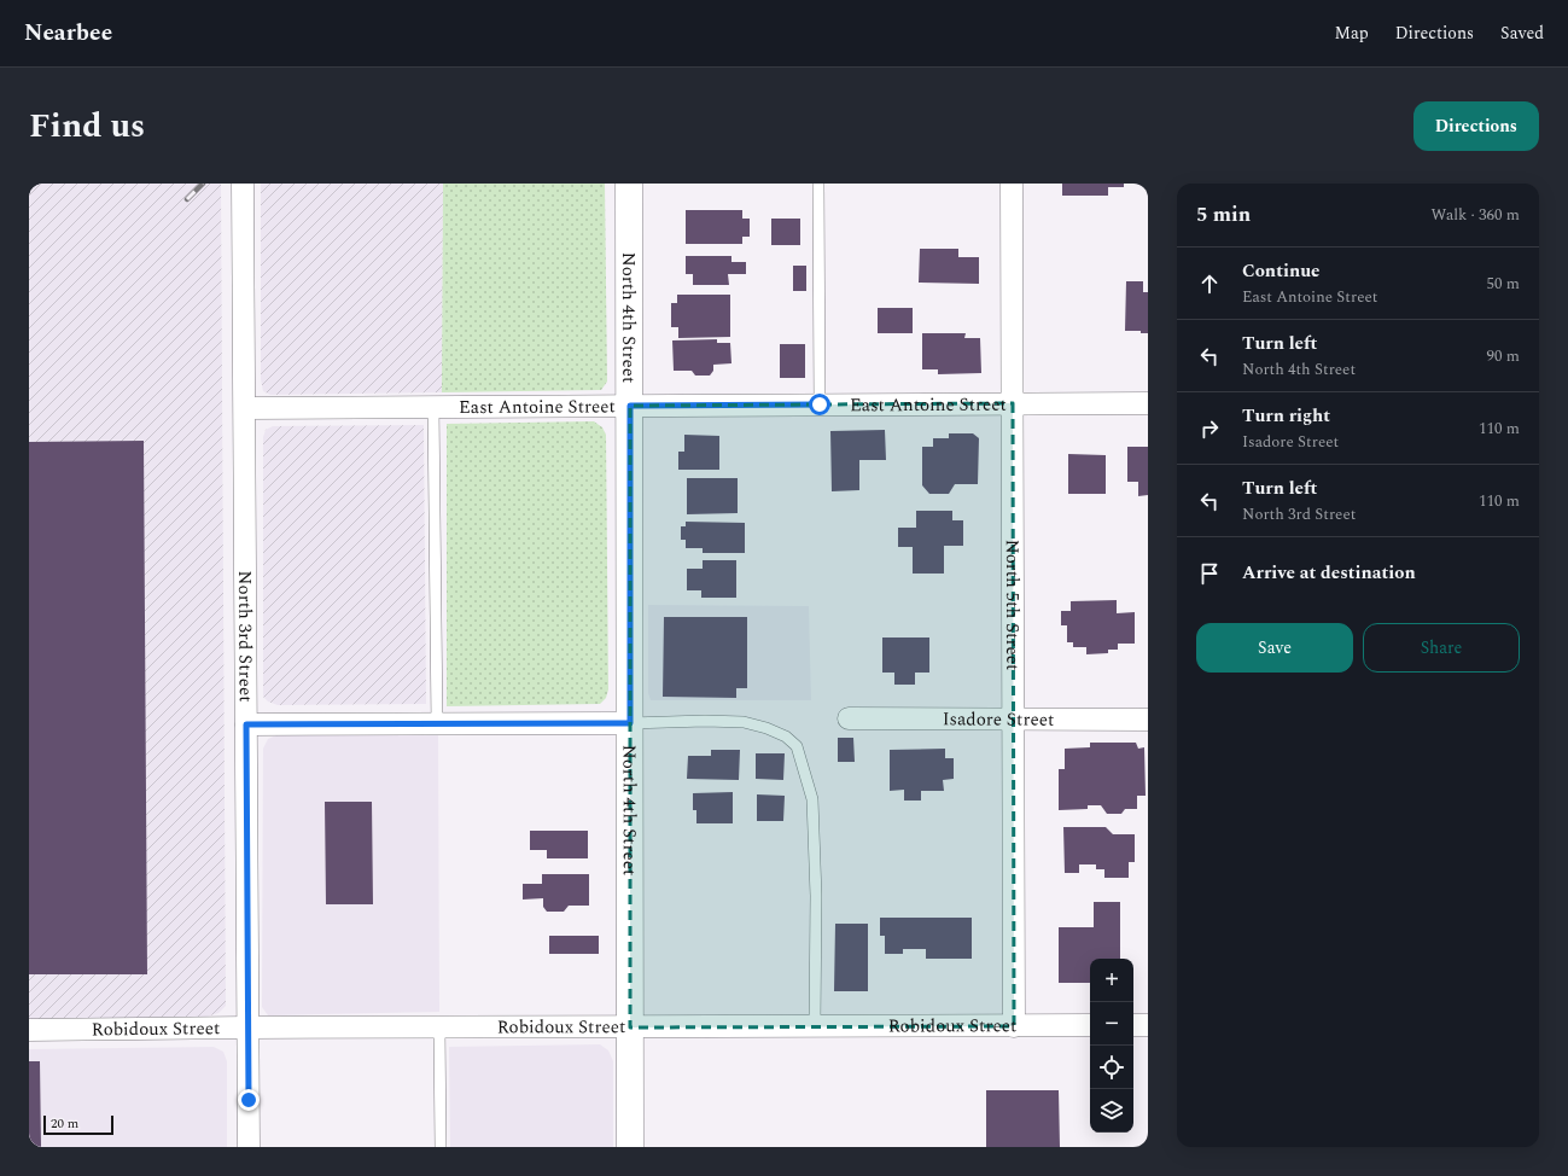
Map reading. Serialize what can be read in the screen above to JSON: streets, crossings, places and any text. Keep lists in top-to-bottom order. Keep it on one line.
{"streets":{"street":["North 4th Street","East Antoine Street","North 5th Street","North 3rd Street","Isadore Street","Robidoux Street"]},"crossings":[["North 4th Street","East Antoine Street"],["North 4th Street","Robidoux Street"],["East Antoine Street","North 5th Street"],["East Antoine Street","North 3rd Street"],["North 5th Street","Isadore Street"],["North 5th Street","Robidoux Street"],["North 3rd Street","Robidoux Street"]],"scale_bar":"20 m","page":{"header":"Nearbee","nav":["Map","Directions","Saved"],"title":"Find us","buttons":["Directions",["Save","Share"]],"heading":["5 min","Walk · 360 m"],"list":[["Continue","East Antoine Street","50 m"],["Turn left","North 4th Street","90 m"],["Turn right","Isadore Street","110 m"],["Turn left","North 3rd Street","110 m"],"Arrive at destination"],"map_buttons":["+","−"],"scale":"20 m"}}
